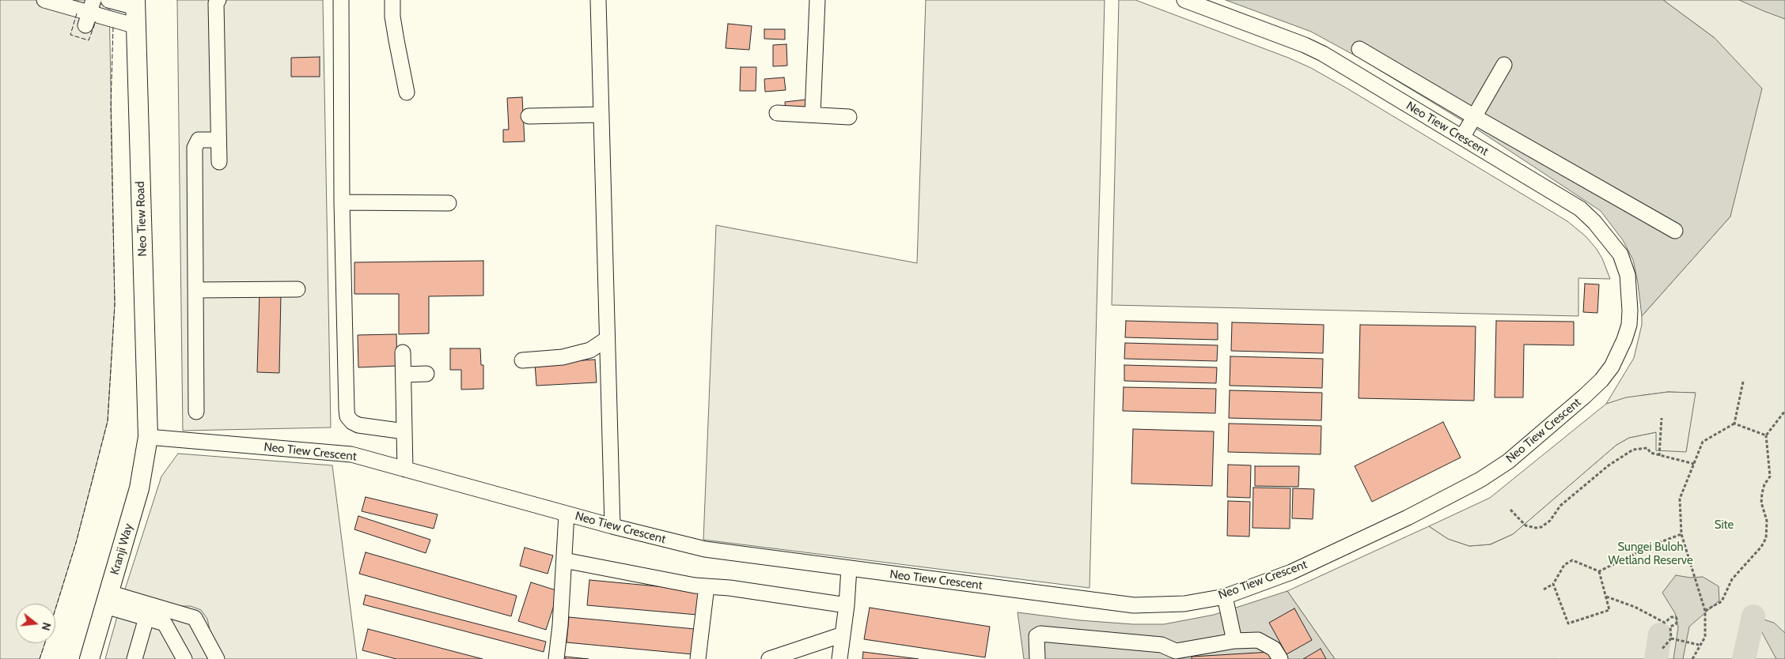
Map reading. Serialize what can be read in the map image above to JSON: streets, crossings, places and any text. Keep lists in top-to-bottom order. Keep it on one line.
{"streets":{"main road":["Neo Tiew Road","Kranji Way"],"street":["Neo Tiew Crescent"]},"crossings":[["Neo Tiew Crescent","Neo Tiew Road"],["Neo Tiew Crescent","Kranji Way"],["Neo Tiew Road","Kranji Way"]],"parks":["Site","Sungei Buloh Wetland Reserve"],"north":"right"}
